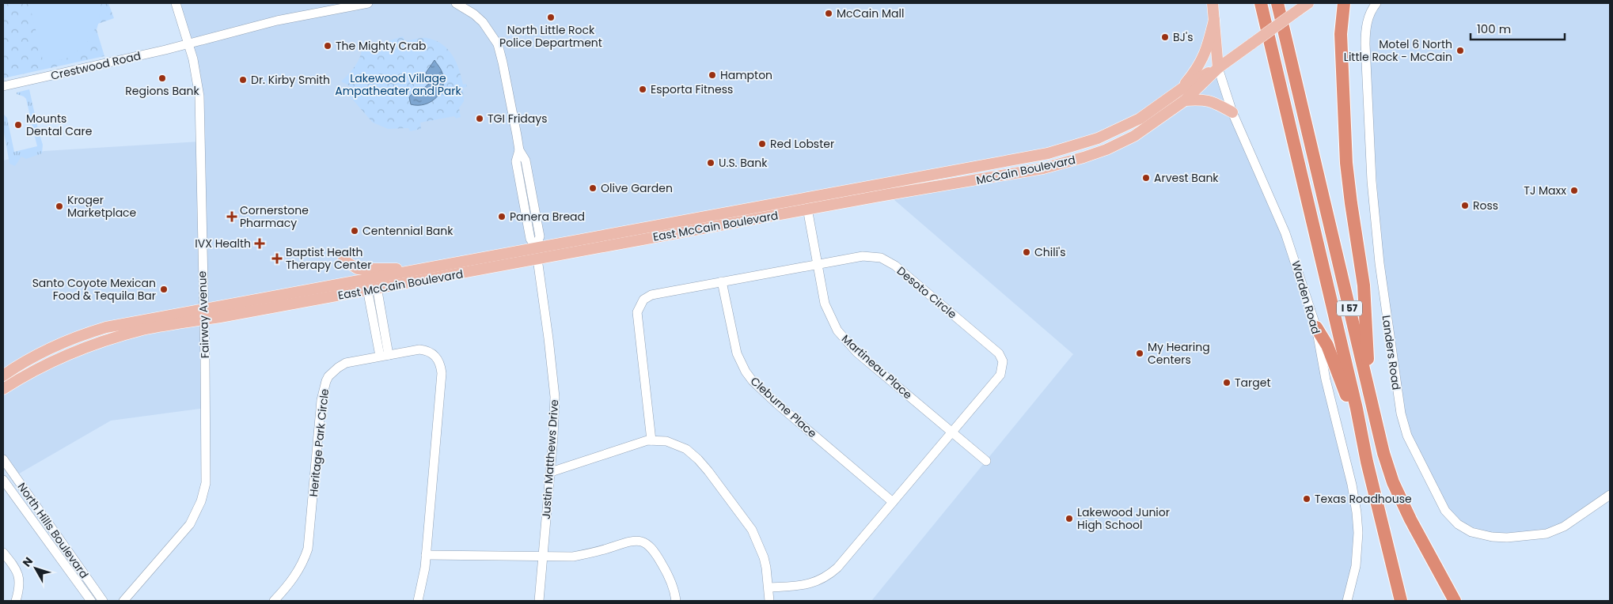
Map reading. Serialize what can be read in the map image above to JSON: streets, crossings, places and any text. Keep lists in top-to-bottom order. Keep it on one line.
{"streets":{"highway":["I 57"],"main road":["McCain Boulevard","East McCain Boulevard","Warden Road"],"street":["Crestwood Road","Desoto Circle","Fairway Avenue","Landers Road","Martineau Place","Cleburne Place","Heritage Park Circle","Justin Matthews Drive","North Hills Boulevard"]},"crossings":[["Crestwood Road","Fairway Avenue"],["McCain Boulevard","East McCain Boulevard"],["McCain Boulevard","Warden Road"],["McCain Boulevard","Martineau Place"],["East McCain Boulevard","Fairway Avenue"],["East McCain Boulevard","Martineau Place"],["East McCain Boulevard","Justin Matthews Drive"],["Desoto Circle","Martineau Place"],["Desoto Circle","Cleburne Place"]],"parks":["Lakewood Village Ampatheater and Park"],"places":{"other":["McCain Mall","North Little Rock Police Department","BJ's","The Mighty Crab","Motel 6 North Little Rock - McCain","Hampton","Regions Bank","Dr. Kirby Smith","Esporta Fitness","TGI Fridays","Mounts Dental Care","Red Lobster","U.S. Bank","Arvest Bank","Olive Garden","TJ Maxx","Ross","Kroger Marketplace","Panera Bread","Centennial Bank","Chili's","Santo Coyote Mexican Food & Tequila Bar","My Hearing Centers","Target","Texas Roadhouse","Lakewood Junior High School"],"health":["Cornerstone Pharmacy","IVX Health","Baptist Health Therapy Center"]},"scale_bar":"100 m","north":"top left"}
